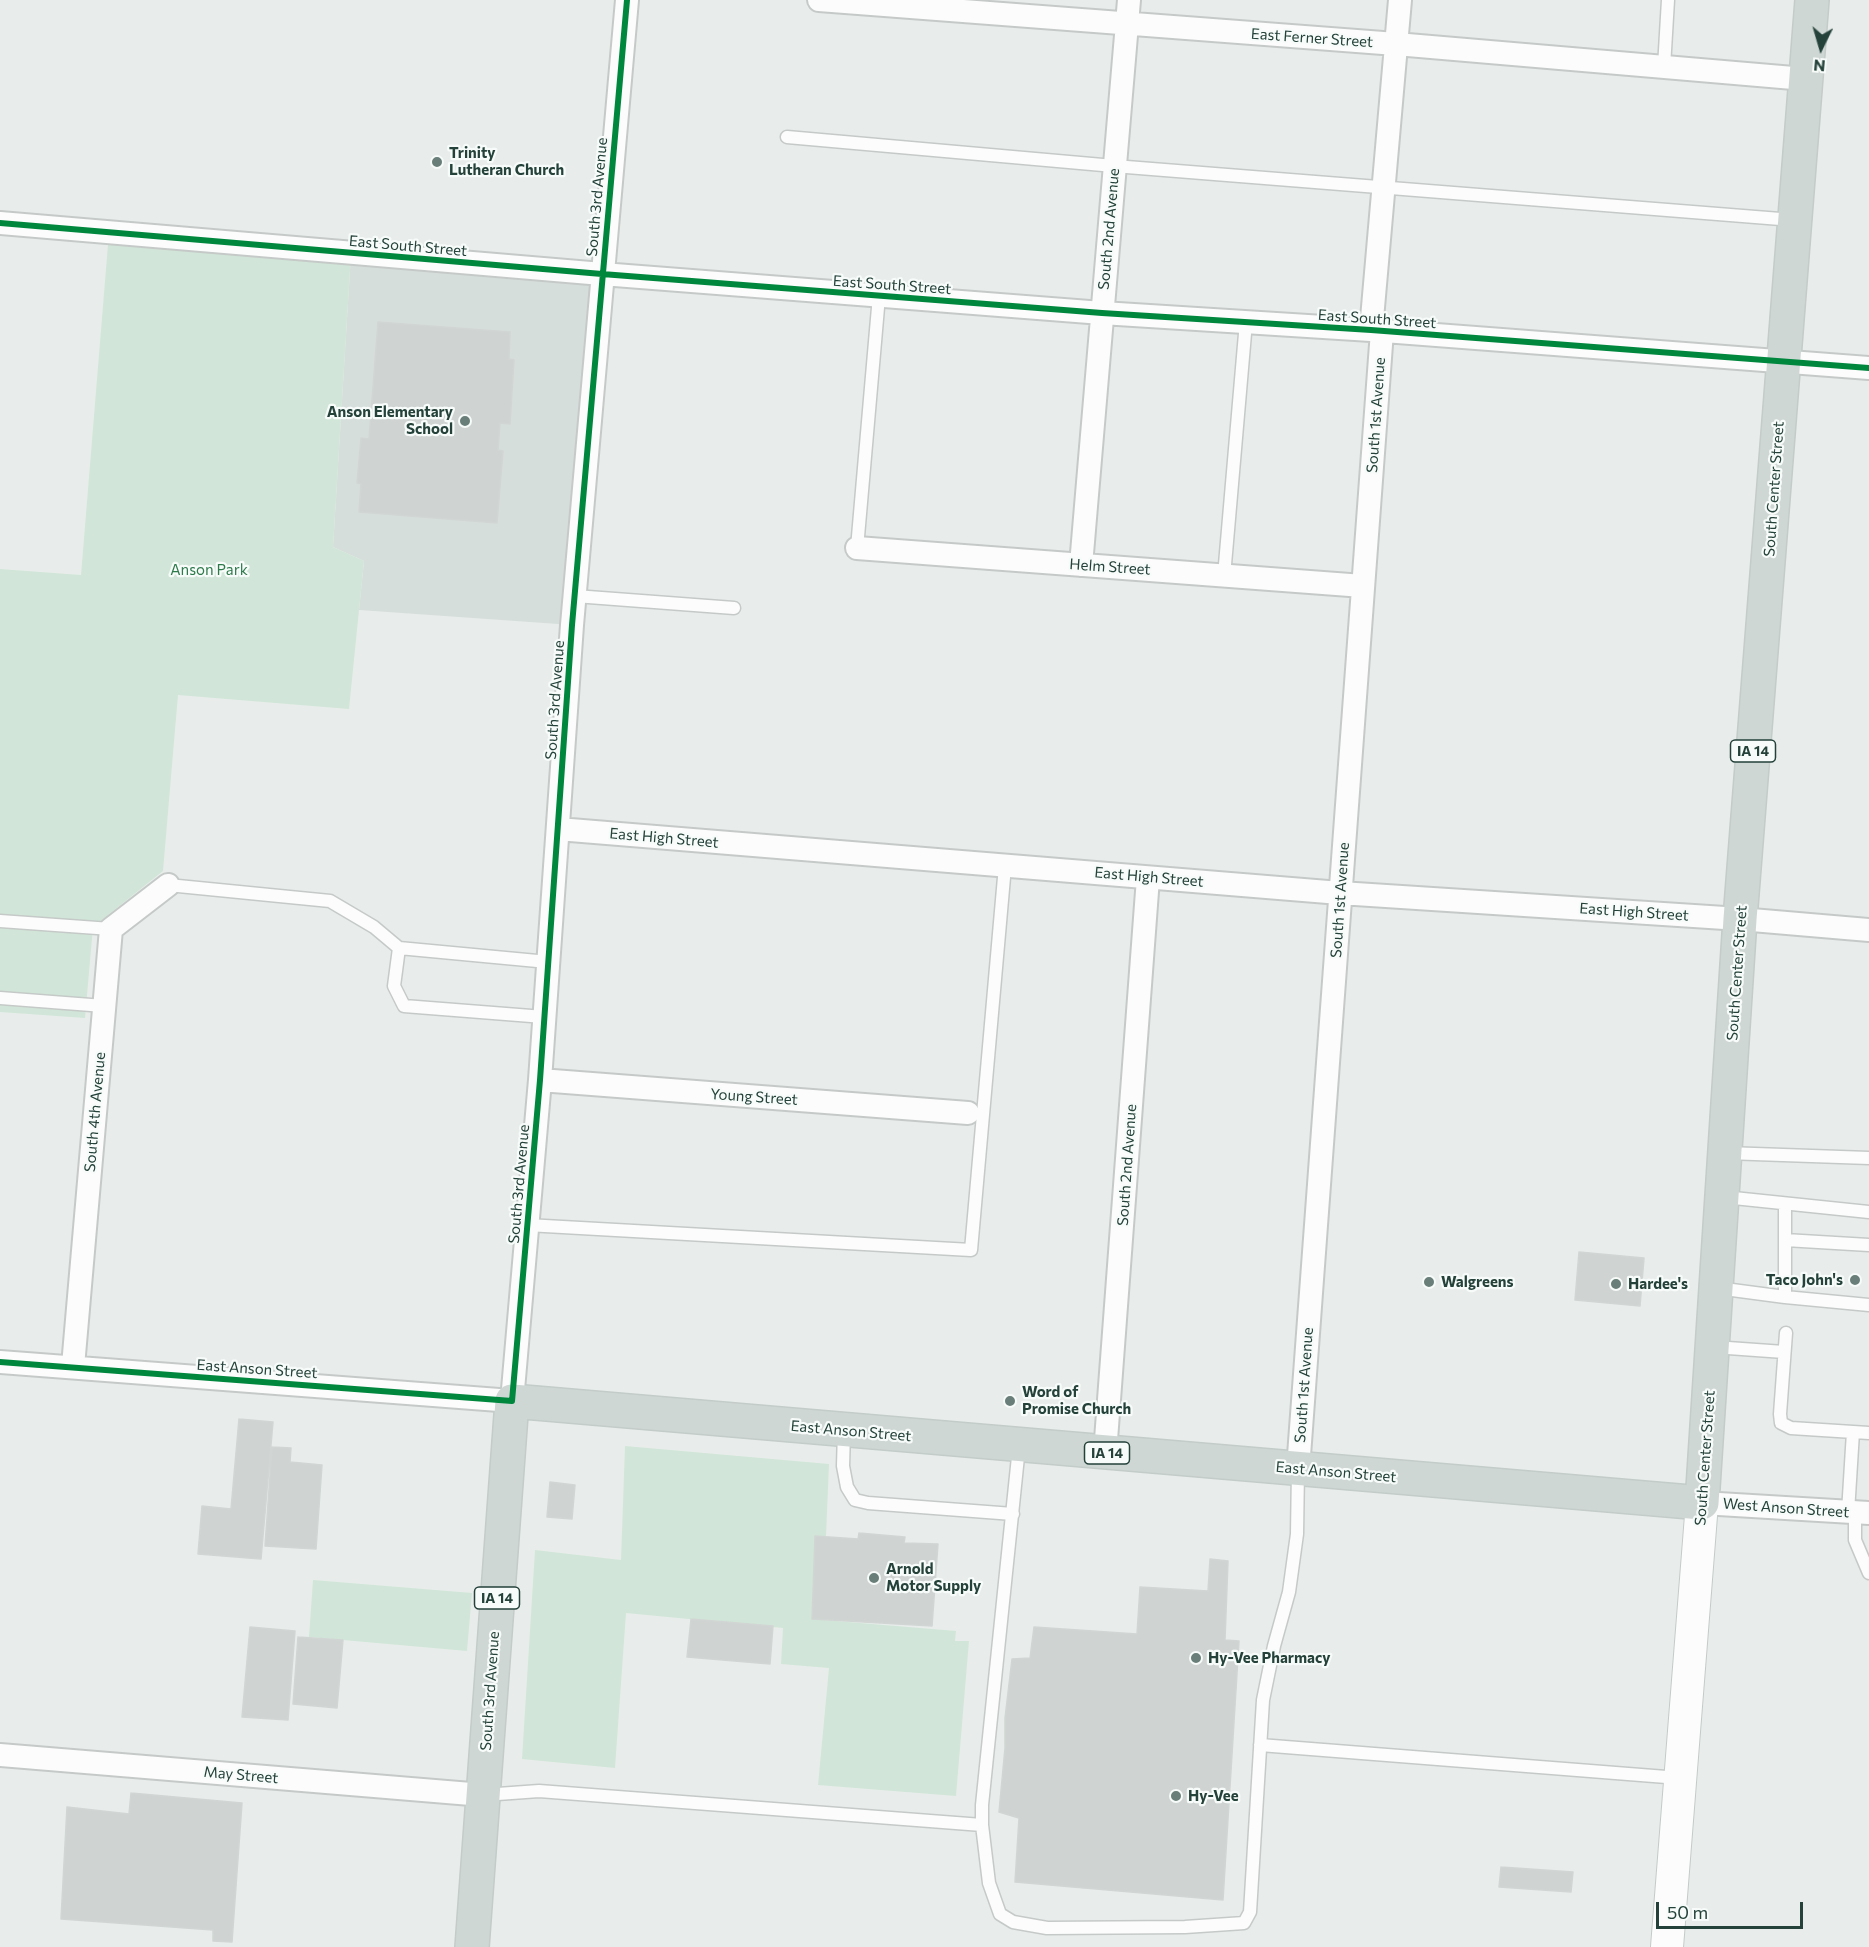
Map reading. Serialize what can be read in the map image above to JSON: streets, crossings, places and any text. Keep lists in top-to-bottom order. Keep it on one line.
{"streets":{"main road":["South 3rd Avenue","South Center Street","IA 14","East Anson Street"],"street":["East Ferner Street","South 2nd Avenue","East South Street","South 1st Avenue","Helm Street","East High Street","Young Street","South 4th Avenue","West Anson Street","May Street"]},"crossings":[["East Ferner Street","South 2nd Avenue"],["East Ferner Street","South 1st Avenue"],["East Ferner Street","South Center Street"],["South 3rd Avenue","East South Street"],["South 3rd Avenue","East High Street"],["South 3rd Avenue","Young Street"],["South 3rd Avenue","East Anson Street"],["South 3rd Avenue","May Street"],["South 2nd Avenue","East South Street"],["South 2nd Avenue","Helm Street"],["South 2nd Avenue","East High Street"],["South 2nd Avenue","East Anson Street"],["East South Street","South 1st Avenue"],["East South Street","South Center Street"],["South 1st Avenue","Helm Street"],["South 1st Avenue","East High Street"],["South 1st Avenue","East Anson Street"],["South Center Street","East High Street"],["South Center Street","East Anson Street"],["South Center Street","West Anson Street"],["South 4th Avenue","East Anson Street"],["East Anson Street","West Anson Street"]],"parks":["Anson Park"],"places":["Trinity Lutheran Church","Anson Elementary School","Taco John's","Walgreens","Hardee's","Word of Promise Church","Arnold Motor Supply","Hy-Vee Pharmacy","Hy-Vee"],"scale_bar":"50 m","north":"bottom"}
